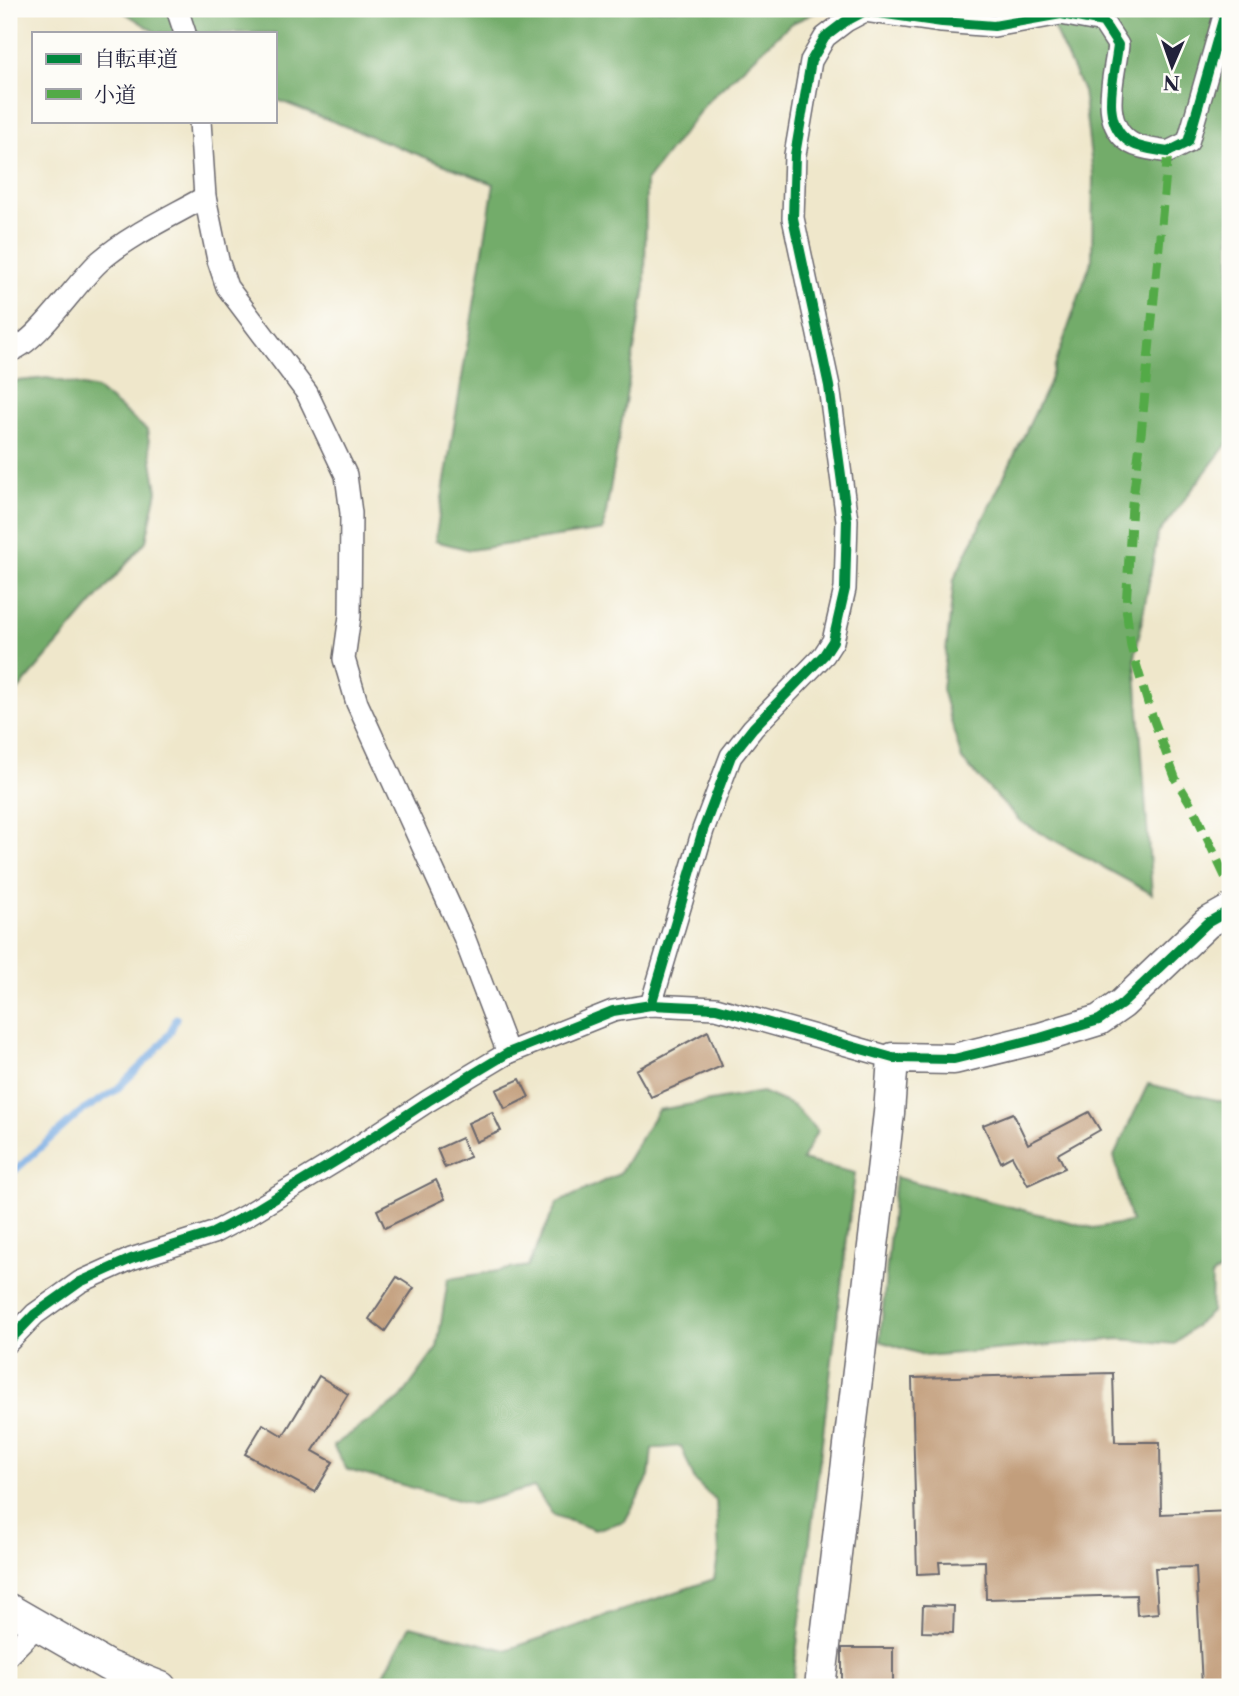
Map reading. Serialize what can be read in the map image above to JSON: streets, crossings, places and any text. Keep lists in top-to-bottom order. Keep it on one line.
{"legend":["自転車道","小道"],"north":"bottom"}
